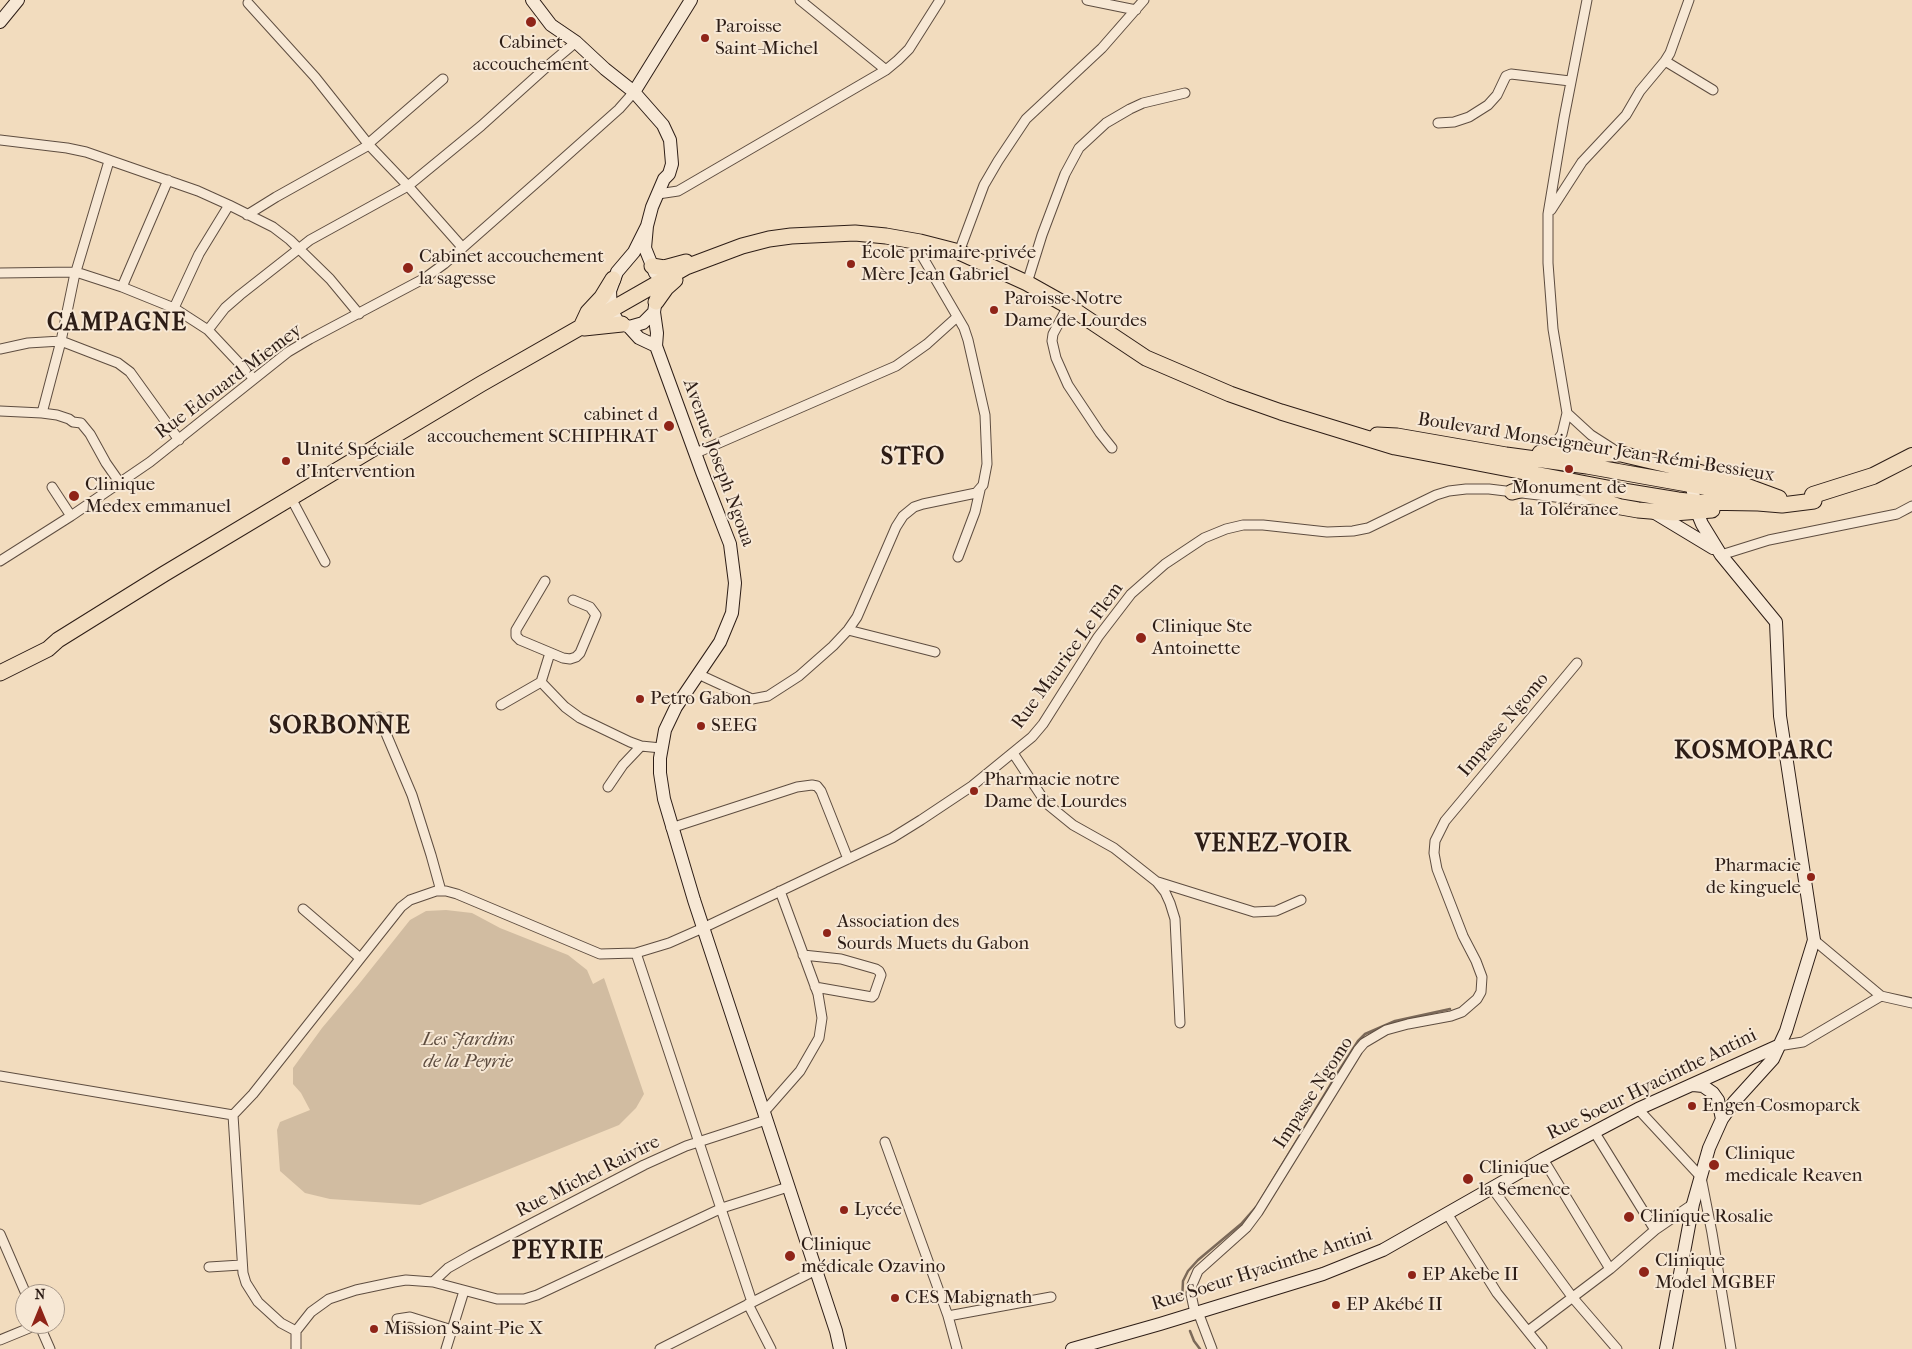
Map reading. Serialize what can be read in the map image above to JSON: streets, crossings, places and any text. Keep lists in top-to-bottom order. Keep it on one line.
{"streets":{"highway":["Boulevard Monseigneur Jean-Rémi Bessieux"],"main road":["Avenue Joseph Ngoua","Rue Soeur Hyacinthe Antini"],"street":["Rue Edouard Miemey","Rue Maurice Le Flem","Impasse Ngomo","Rue Michel Raivire"]},"crossings":[["Boulevard Monseigneur Jean-Rémi Bessieux","Avenue Joseph Ngoua"],["Avenue Joseph Ngoua","Rue Maurice Le Flem"],["Avenue Joseph Ngoua","Rue Michel Raivire"],["Impasse Ngomo","Rue Soeur Hyacinthe Antini"]],"districts":["CAMPAGNE","STFO","SORBONNE","KOSMOPARC","VENEZ-VOIR","PEYRIE"],"parks":["Les Jardins de la Peyrie"],"places":["Cabinet accouchement","Paroisse Saint-Michel","École primaire privée Mère Jean Gabriel","Cabinet accouchement la sagesse","Paroisse Notre Dame de Lourdes","cabinet d accouchement SCHIPHRAT","Unité Spéciale d'Intervention","Monument de la Tolérance","Clinique Medex emmanuel","Clinique Ste Antoinette","Petro Gabon","SEEG","Pharmacie notre Dame de Lourdes","Pharmacie de kinguele","Association des Sourds Muets du Gabon","Engen-Cosmoparck","Clinique medicale Reaven","Clinique la Semence","Lycée","Clinique Rosalie","Clinique médicale Ozavino","Clinique Model MGBEF","EP Akebe II","CES Mabignath","EP Akébé II","Mission Saint-Pie X"],"north":"top"}
